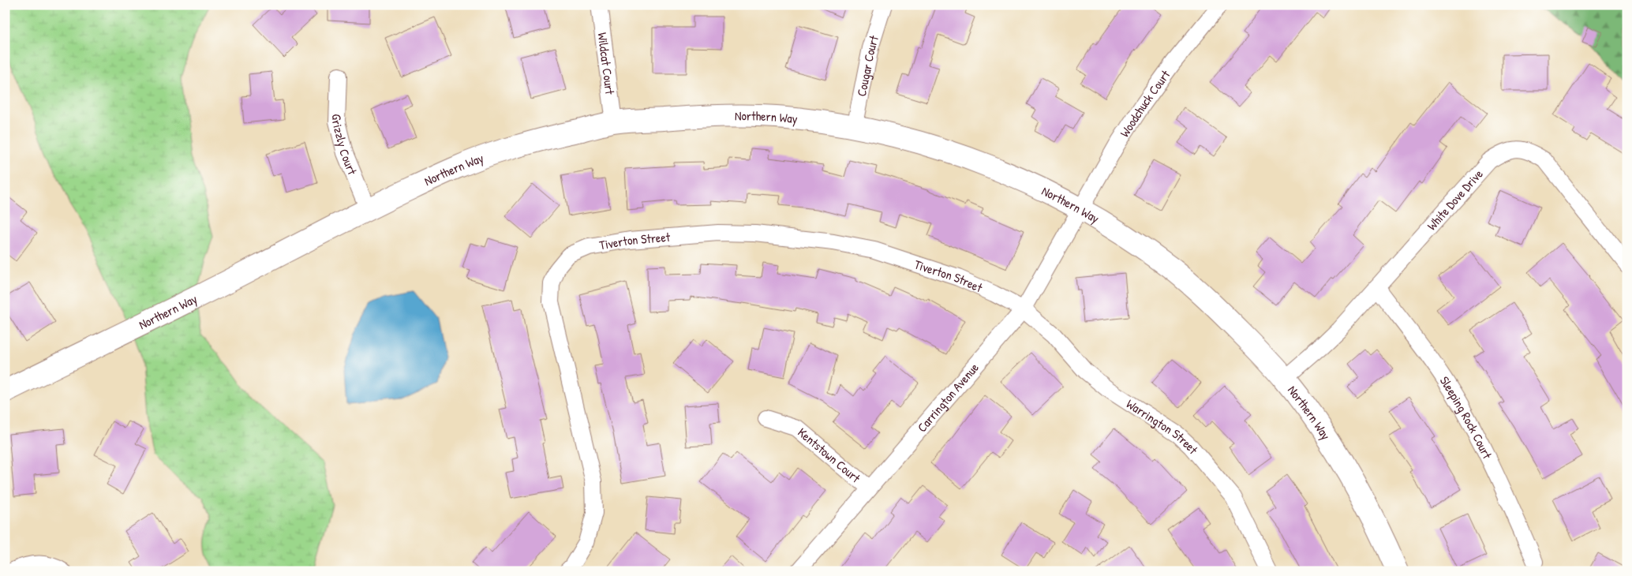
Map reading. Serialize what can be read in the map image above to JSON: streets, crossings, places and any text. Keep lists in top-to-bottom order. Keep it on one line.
{"streets":{"street":["Wildcat Court","Cougar Court","Woodchuck Court","Northern Way","Grizzly Court","White Dove Drive","Tiverton Street","Carrington Avenue","Sleeping Rock Court","Warrington Street","Kentstown Court"]},"crossings":[["Wildcat Court","Northern Way"],["Cougar Court","Northern Way"],["Woodchuck Court","Northern Way"],["Woodchuck Court","Carrington Avenue"],["Northern Way","Grizzly Court"],["Northern Way","White Dove Drive"],["Northern Way","Carrington Avenue"],["White Dove Drive","Sleeping Rock Court"],["Tiverton Street","Carrington Avenue"],["Tiverton Street","Warrington Street"],["Carrington Avenue","Warrington Street"],["Carrington Avenue","Kentstown Court"]]}
